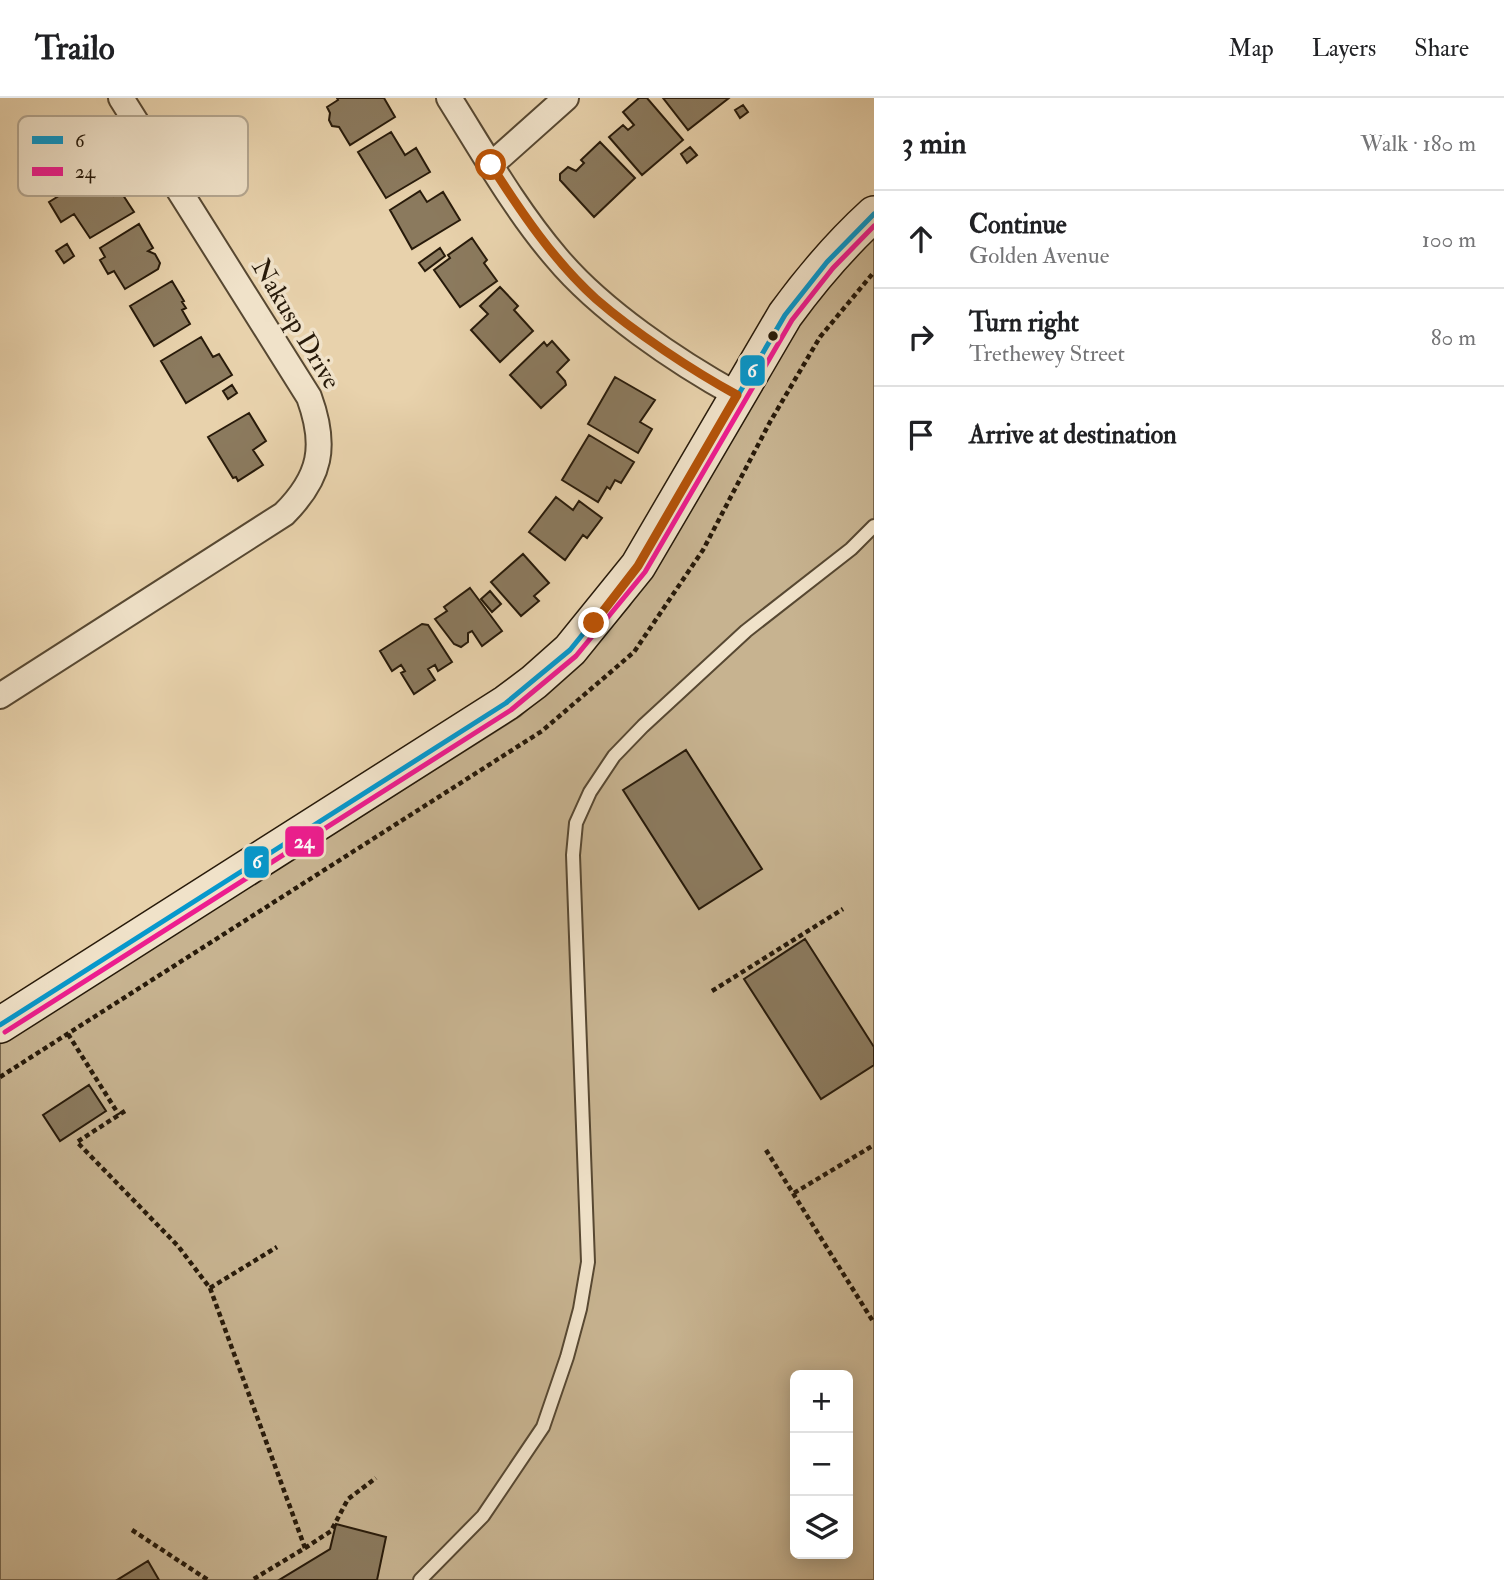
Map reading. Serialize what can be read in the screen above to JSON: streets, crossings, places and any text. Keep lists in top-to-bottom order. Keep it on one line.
{"streets":{"street":["Nakusp Drive"]},"lines":["transit line 6","transit line 24"],"legend":["6","24"],"page":{"header":"Trailo","nav":["Map","Layers","Share"],"heading":["3 min","Walk · 180 m"],"list":[["Continue","Golden Avenue","100 m"],["Turn right","Trethewey Street","80 m"],"Arrive at destination"],"map_buttons":["+","−"]}}
